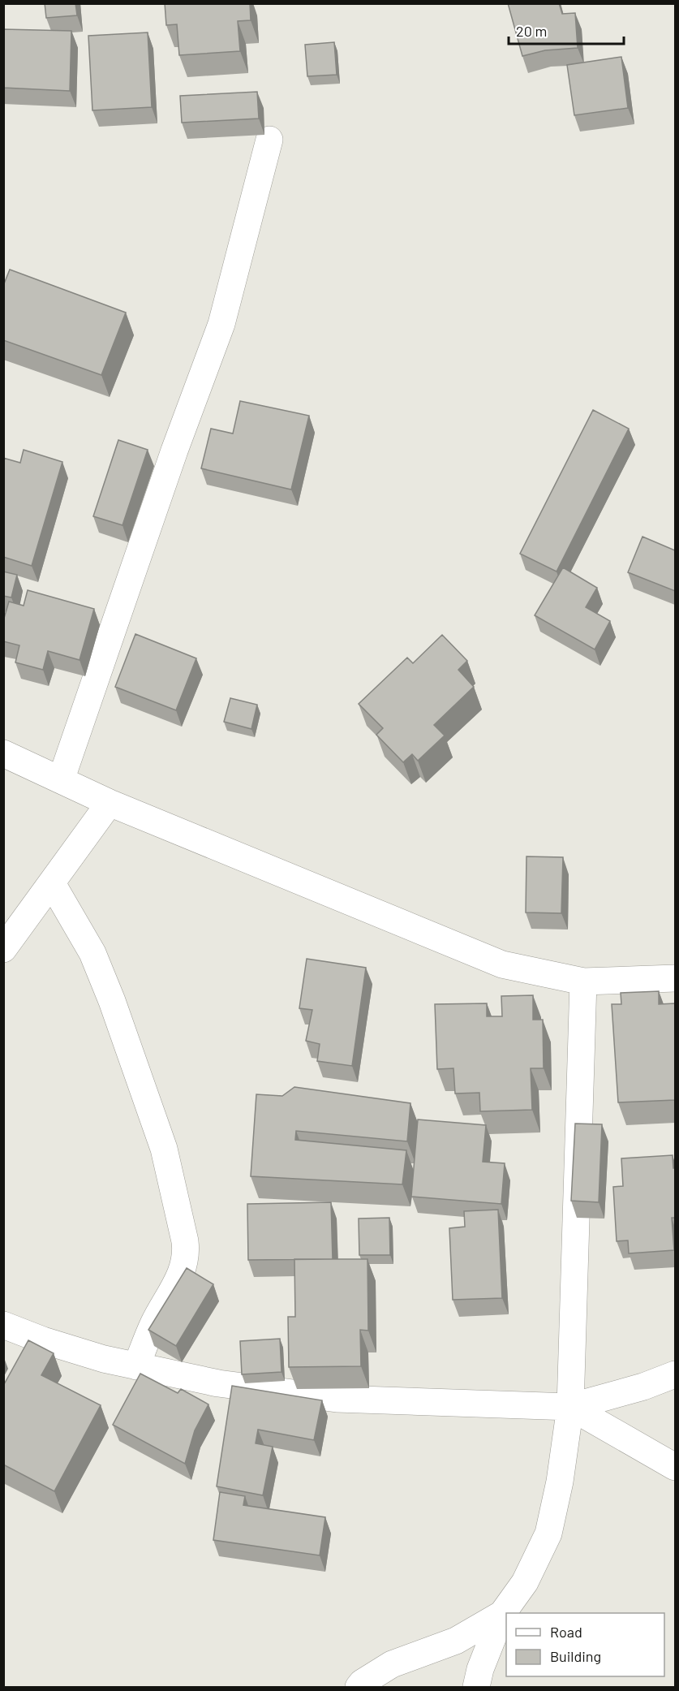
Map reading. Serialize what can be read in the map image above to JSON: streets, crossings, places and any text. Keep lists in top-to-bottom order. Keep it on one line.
{"legend":["Road","Building"],"scale_bar":"20 m"}
